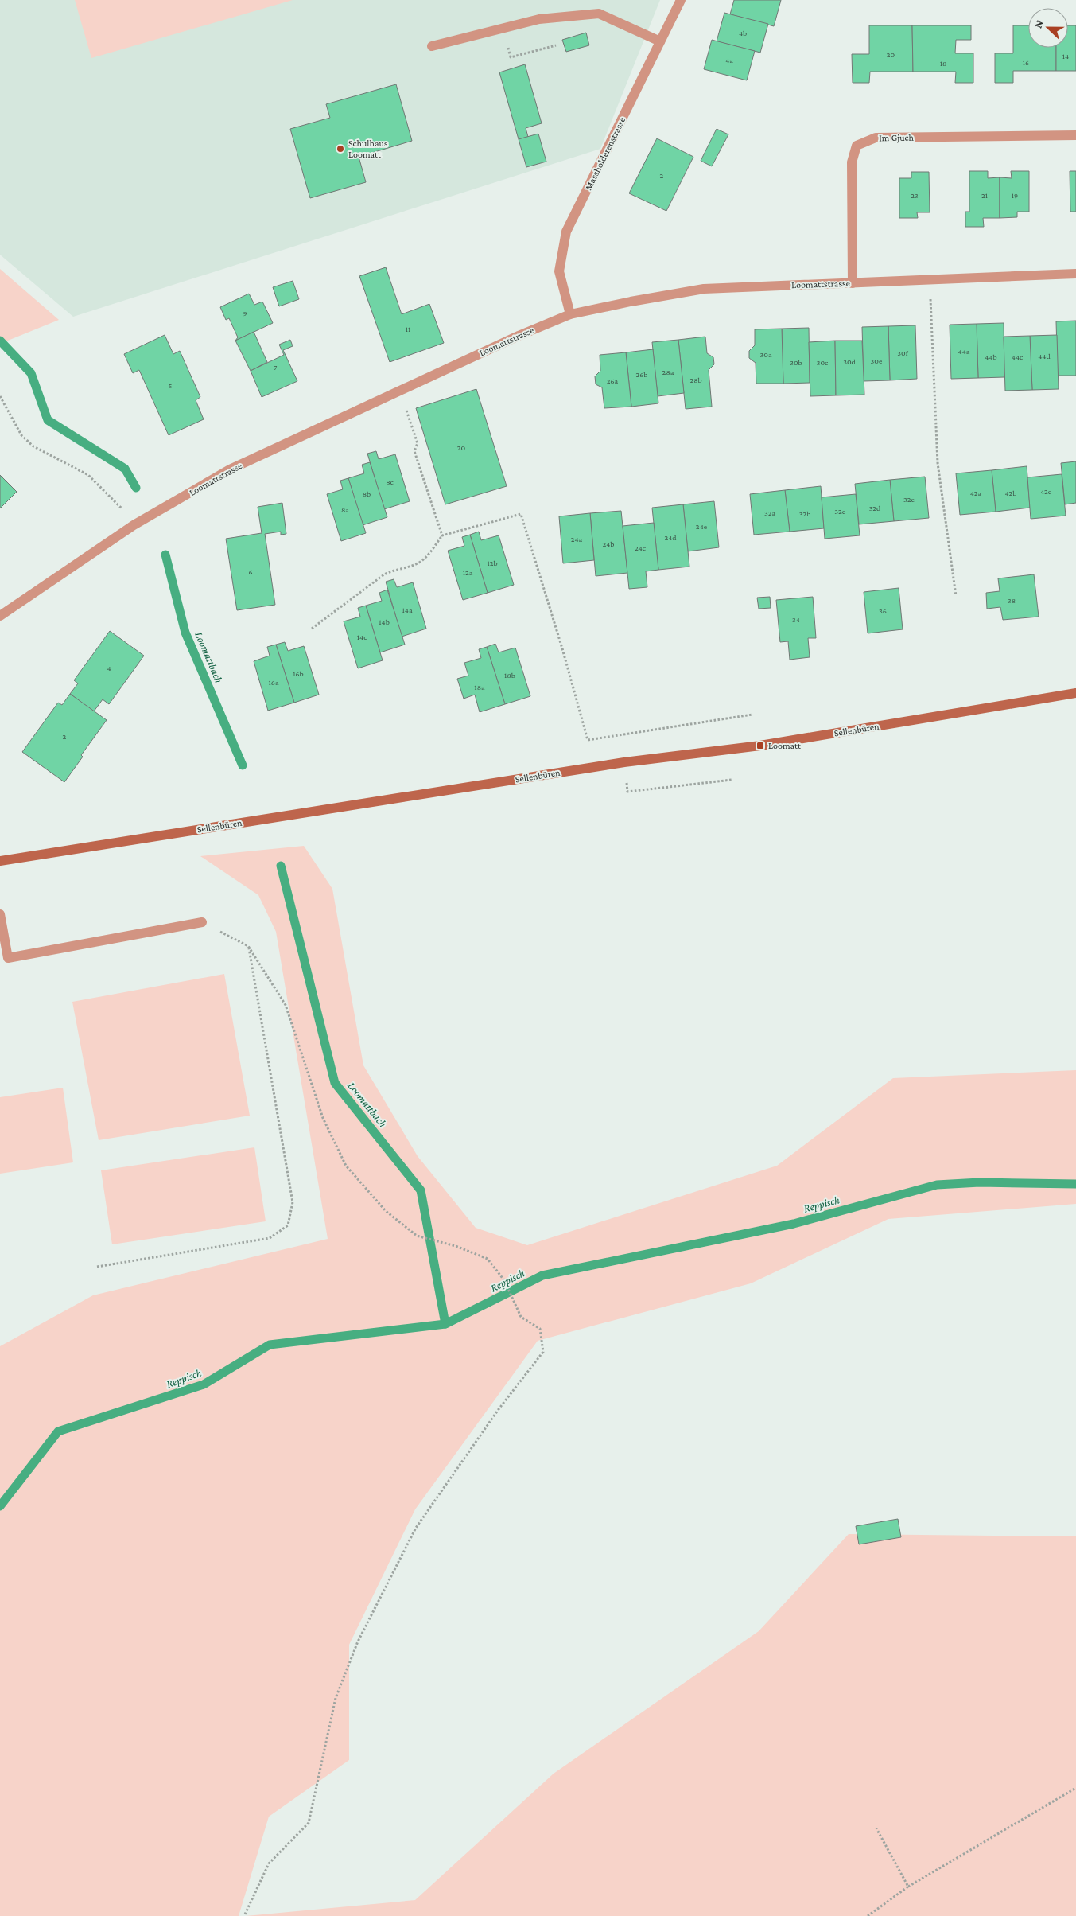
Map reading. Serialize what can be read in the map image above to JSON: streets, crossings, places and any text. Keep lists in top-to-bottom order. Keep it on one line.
{"streets":{"main road":["Sellenbüren"],"street":["Im Gjuch","Massholderenstrasse","Loomattstrasse"]},"crossings":[["Im Gjuch","Loomattstrasse"],["Massholderenstrasse","Loomattstrasse"]],"water":["Loomattbach","Reppisch"],"places":{"other":["Schulhaus Loomatt"],"transit":["Loomatt"]},"house_numbers":["4b","20","14","4a","16","18","2","23","21","19","9","11","44a","30f","30a","44d","44b","44c","30e","30d","30b","30c","7","28a","26b","28b","26a","5","20","8c","42c","42a","42b","8b","32e","32d","8a","32c","32a","32b","24e","24d","24a","24b","24c","12b","6","12a","38","14a","36","34","14b","14c","4","16b","18b","16a","18a","2"],"north":"left"}
